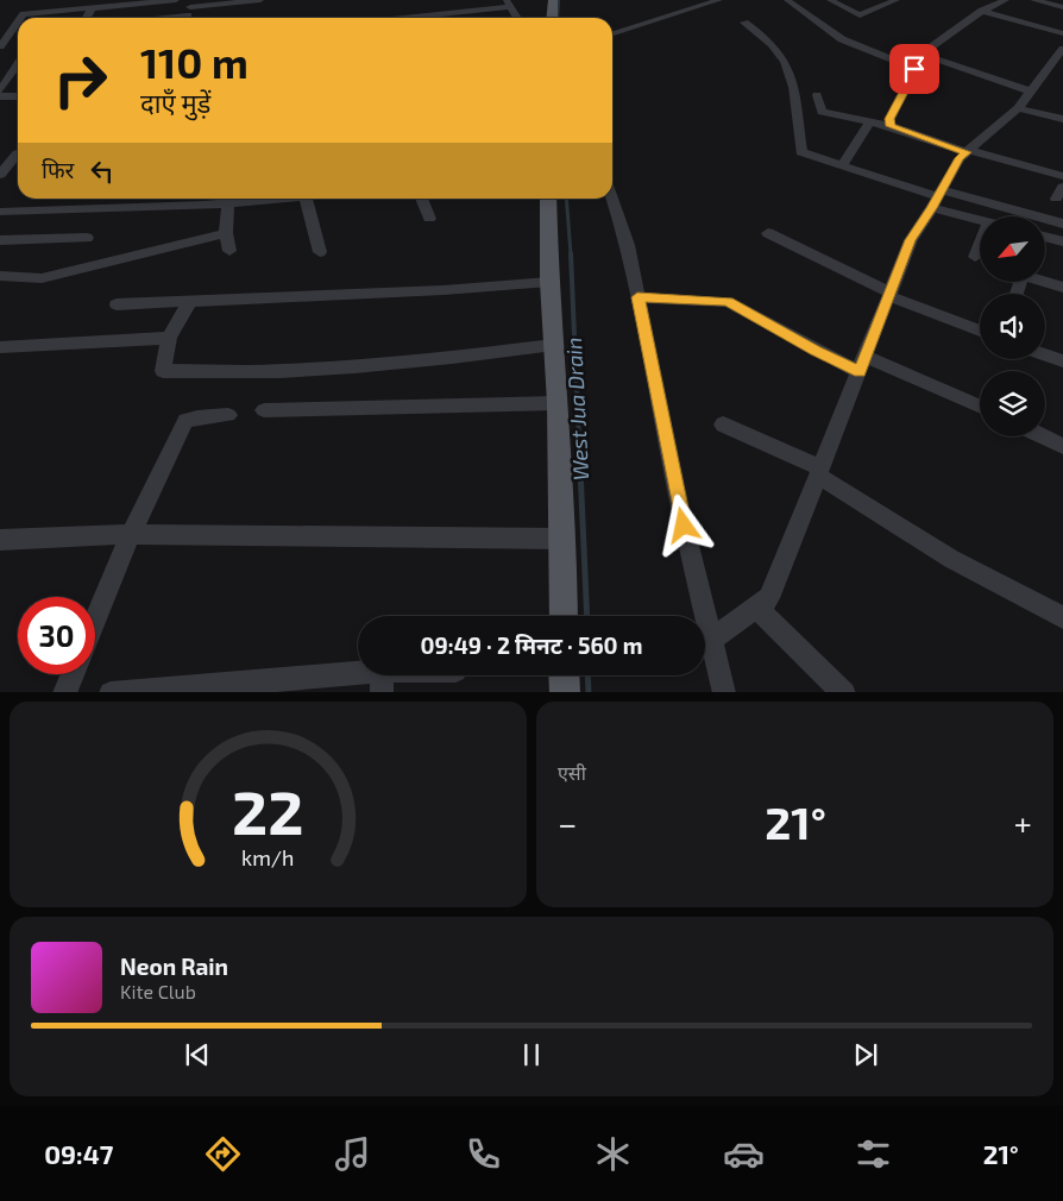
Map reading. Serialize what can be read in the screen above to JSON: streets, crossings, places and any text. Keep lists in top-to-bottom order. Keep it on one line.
{"water":["West Jua Drain"],"north":"bottom left","page":{"turn":["110 m","दाएँ मुड़ें"],"then":"फिर","limit":"30","trip":"09:49 · 2 मिनट · 560 m","tile":"एसी","heat":["−","21°","+"],"song":["Neon Rain","Kite Club"],"tabs":["09:47","21°"],"gauge":["22","km/h"]}}
